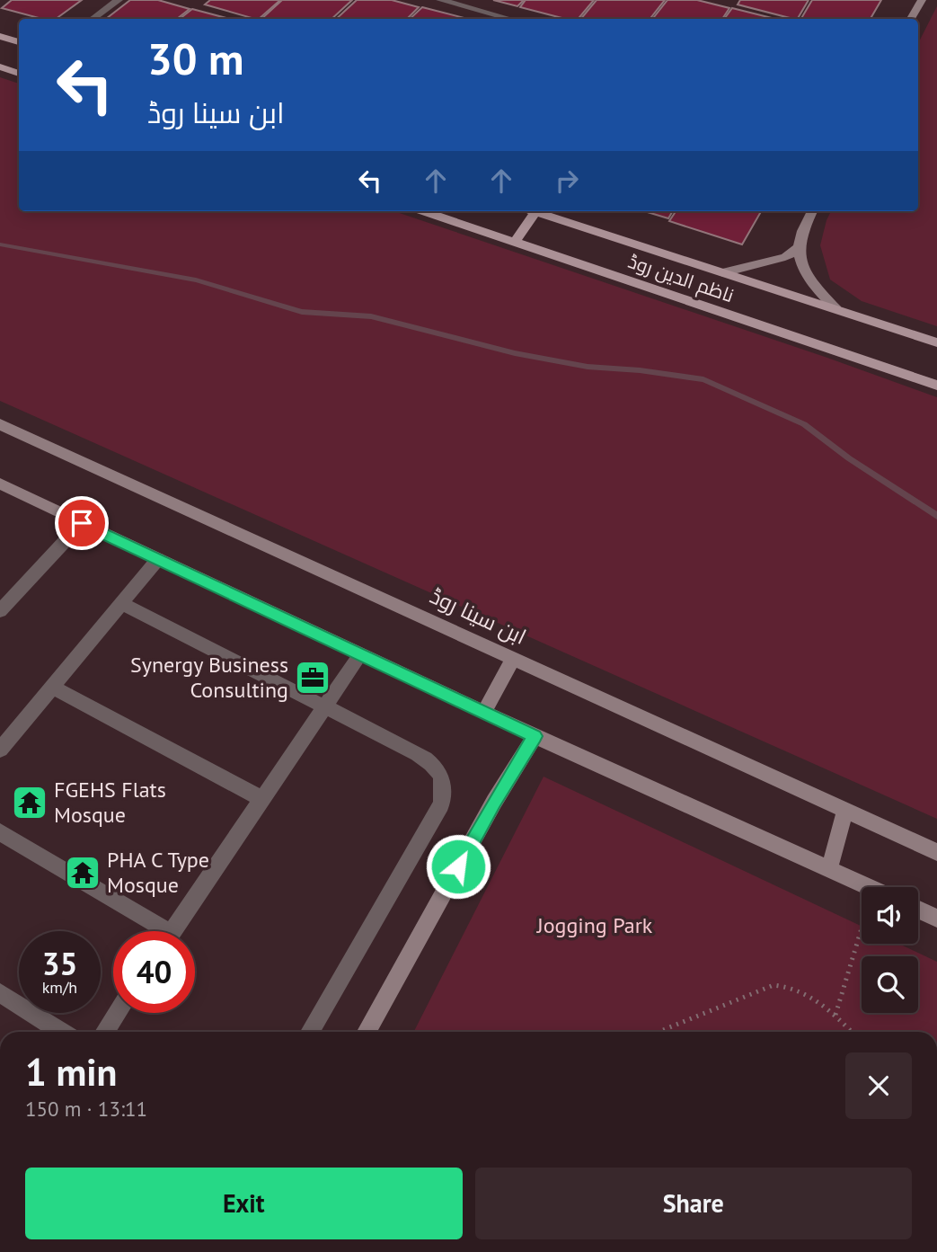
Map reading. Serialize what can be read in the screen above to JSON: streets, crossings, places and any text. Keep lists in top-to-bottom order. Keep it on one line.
{"streets":{"main road":["ناظم الدین روڈ","ابن سینا روڈ"]},"parks":["Jogging Park"],"places":{"office":["Synergy Business Consulting"],"temple":["FGEHS Flats Mosque","PHA C Type Mosque"]},"page":{"turn":["30 m","ابن سینا روڈ"],"speed":"35 km/h","limit":"40","heading":["1 min","150 m · 13:11"],"buttons":["Exit","Share"]}}
